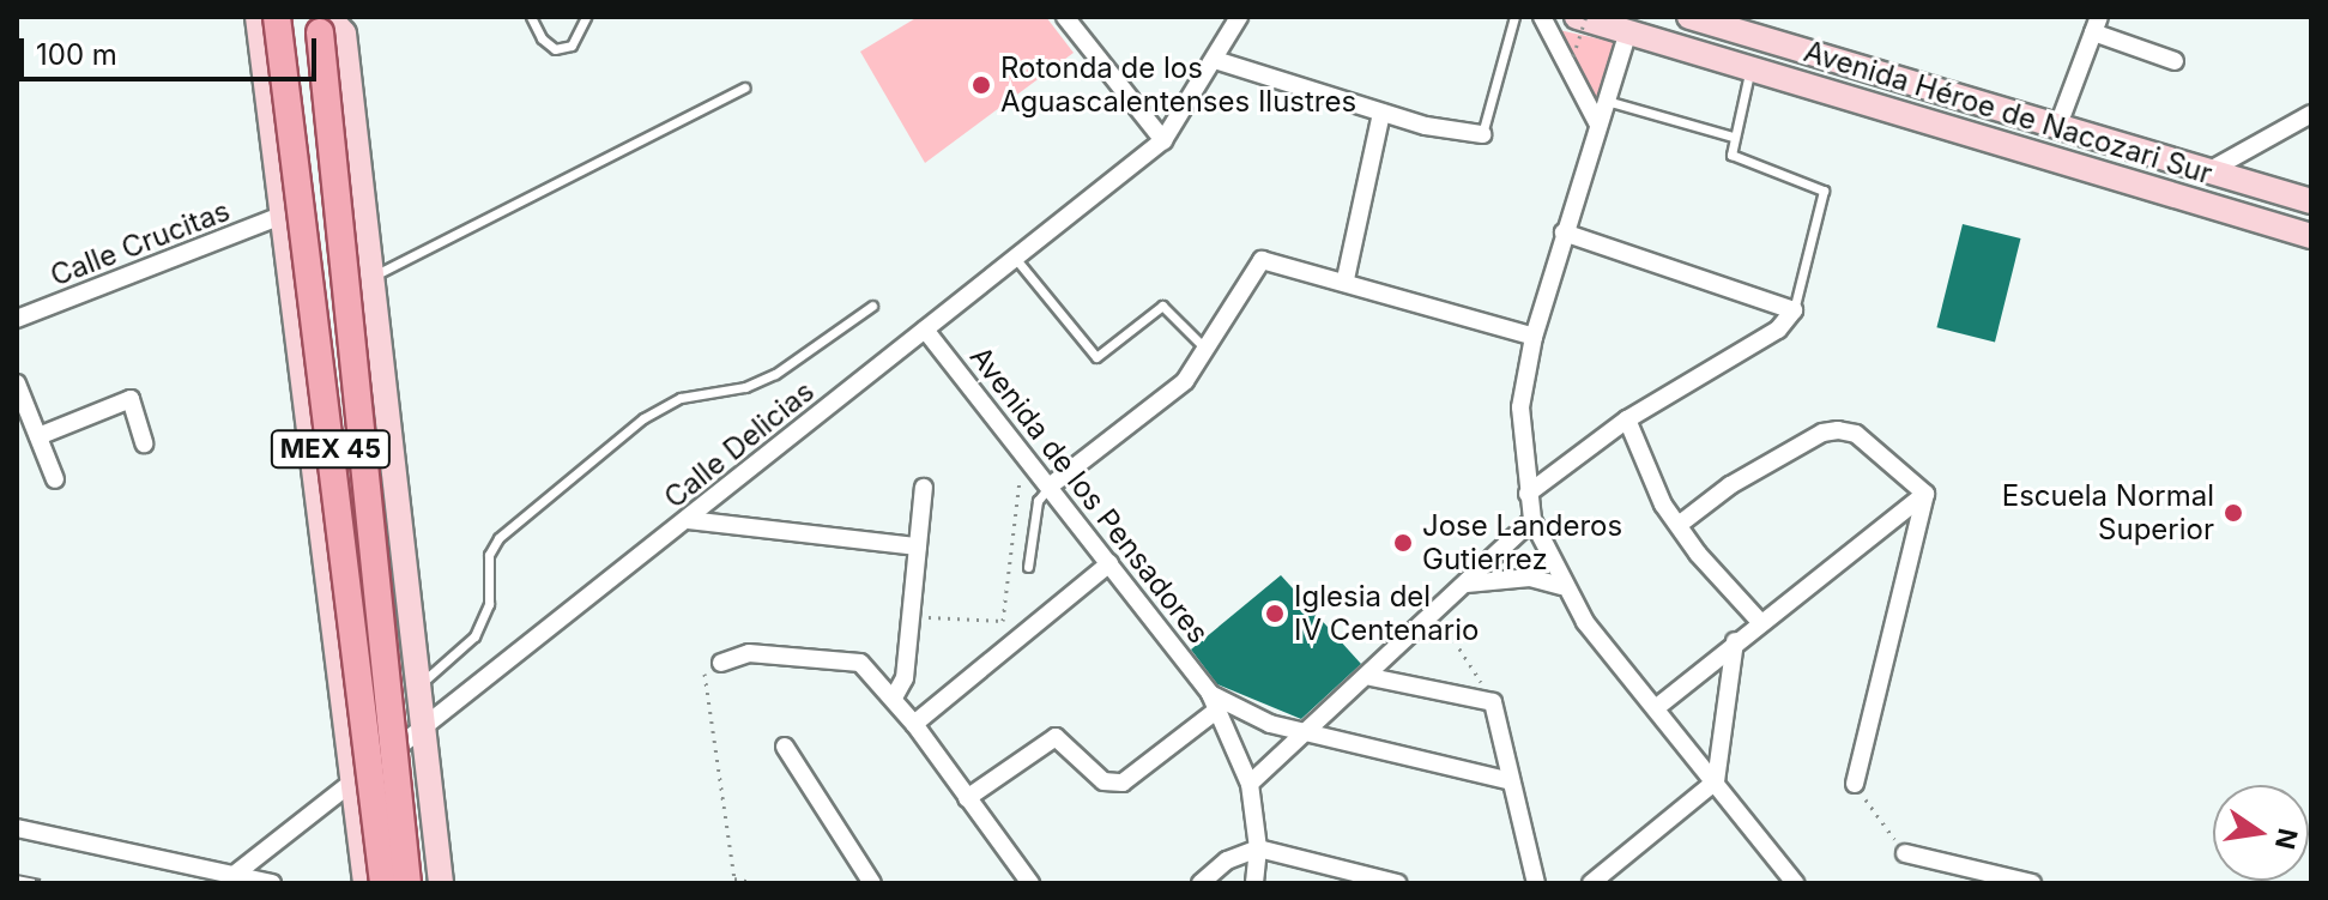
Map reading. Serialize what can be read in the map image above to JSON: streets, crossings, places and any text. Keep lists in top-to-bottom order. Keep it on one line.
{"streets":{"main road":["Avenida Héroe de Nacozari Sur","MEX 45"],"street":["Calle Crucitas","Calle Delicias","Avenida de los Pensadores"]},"crossings":[["Calle Delicias","Avenida de los Pensadores"]],"places":["Rotonda de los Aguascalentenses Ilustres","Escuela Normal Superior","Jose Landeros Gutierrez","Iglesia del IV Centenario"],"scale_bar":"100 m","north":"right"}
